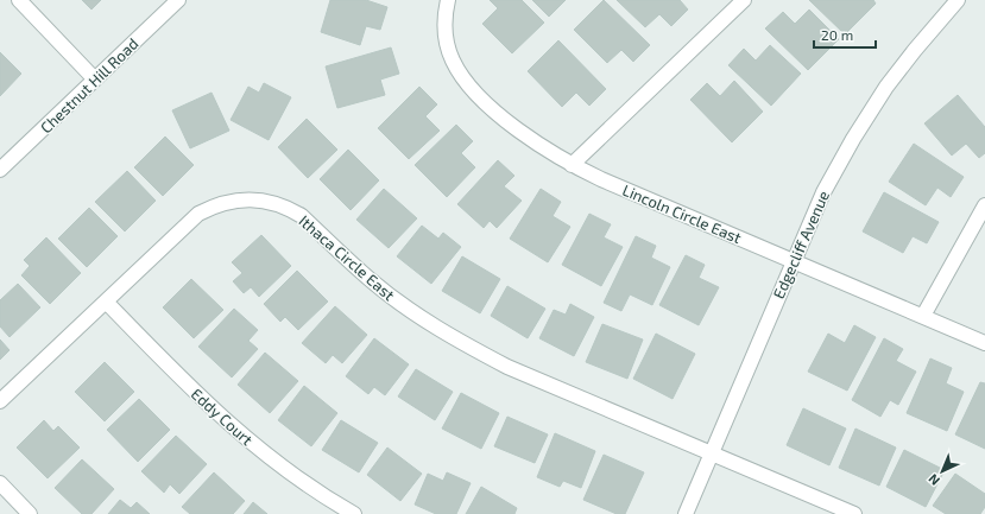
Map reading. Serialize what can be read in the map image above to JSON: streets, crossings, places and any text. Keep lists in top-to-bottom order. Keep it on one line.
{"streets":{"street":["Chestnut Hill Road","Lincoln Circle East","Edgecliff Avenue","Ithaca Circle East","Eddy Court"]},"crossings":[["Lincoln Circle East","Edgecliff Avenue"],["Edgecliff Avenue","Ithaca Circle East"],["Ithaca Circle East","Eddy Court"]],"scale_bar":"20 m","north":"bottom left"}
